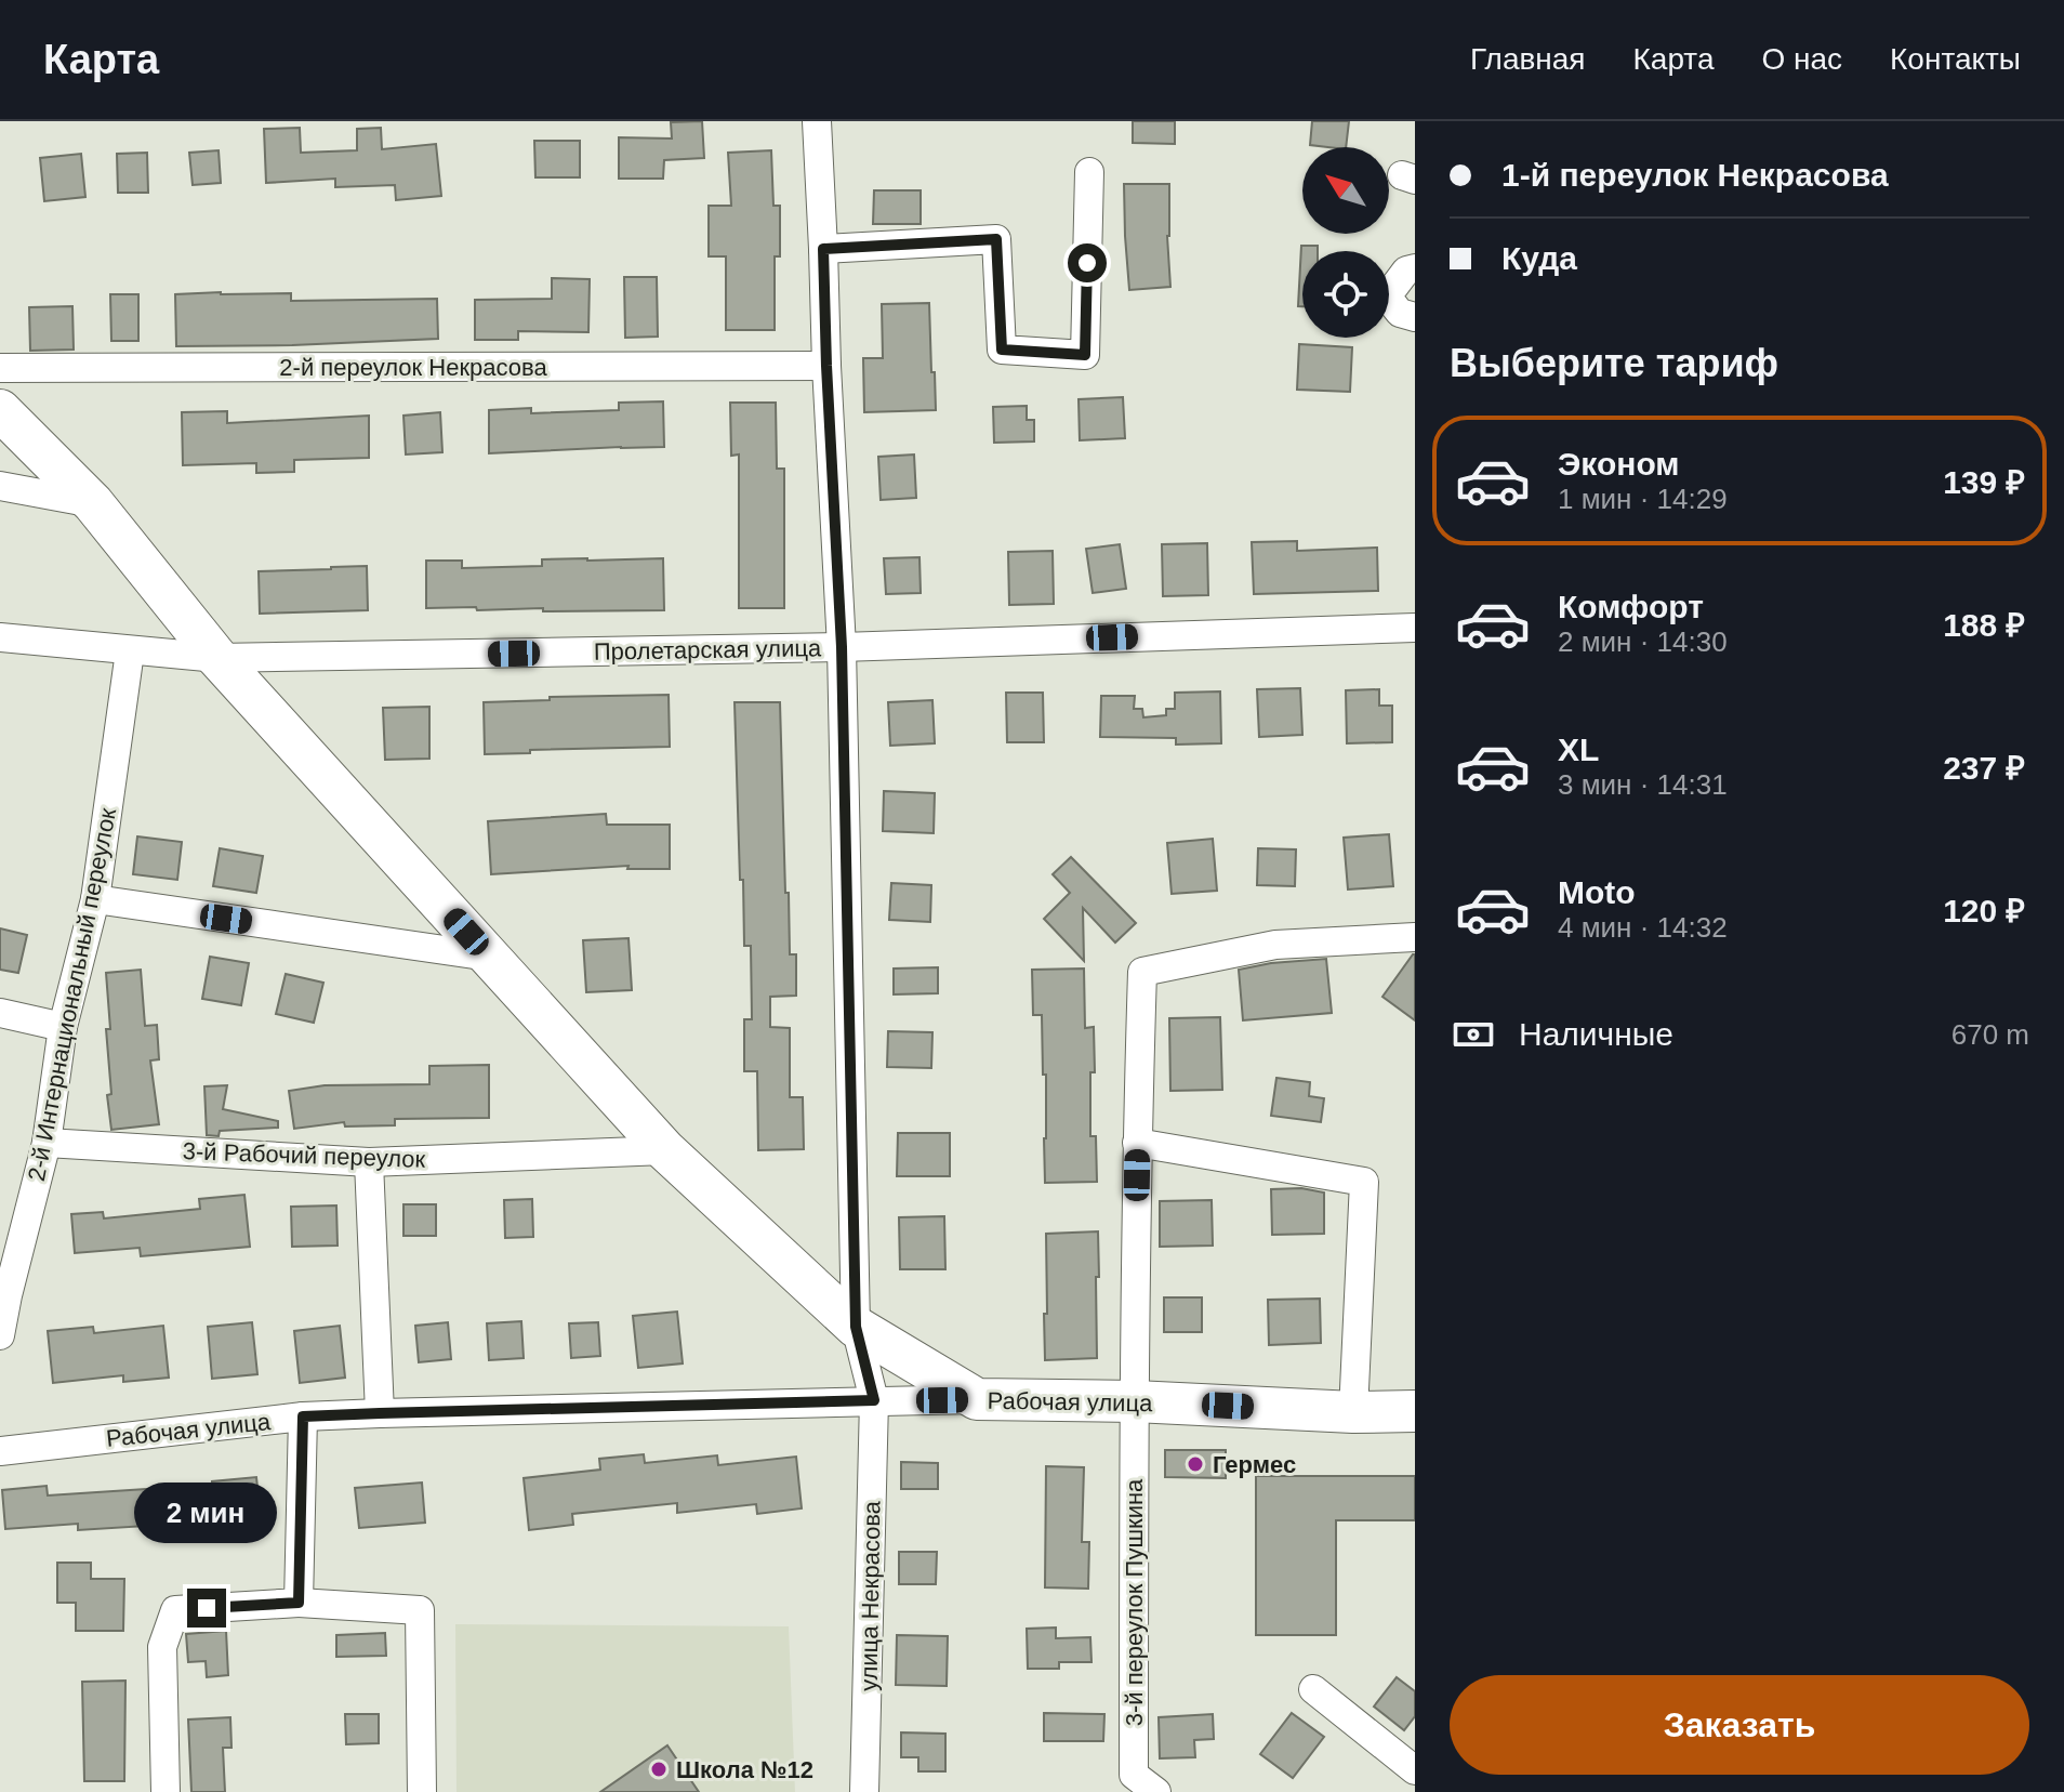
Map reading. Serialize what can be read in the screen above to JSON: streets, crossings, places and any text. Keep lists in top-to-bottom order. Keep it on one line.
{"streets":{"street":["2-й переулок Некрасова","Пролетарская улица","2-й Интернациональный переулок","3-й Рабочий переулок","Рабочая улица","улица Некрасова","3-й переулок Пушкина"]},"crossings":[["Пролетарская улица","2-й Интернациональный переулок"],["2-й Интернациональный переулок","3-й Рабочий переулок"],["Рабочая улица","улица Некрасова"],["Рабочая улица","3-й переулок Пушкина"]],"places":["Гермес","Школа №12"],"north":"top left","page":{"header":"Карта","nav":["Главная","Карта","О нас","Контакты"],"banner":["1-й переулок Некрасова","Куда"],"heading":"Выберите тариф","list":[{"name":"Эконом","note":"1 мин · 14:29","value":"139 ₽"},{"name":"Комфорт","note":"2 мин · 14:30","value":"188 ₽"},{"name":"XL","note":"3 мин · 14:31","value":"237 ₽"},{"name":"Moto","note":"4 мин · 14:32","value":"120 ₽"}],"pay":["Наличные","670 m"],"bubble":"2 мин","buttons":"Заказать"}}
